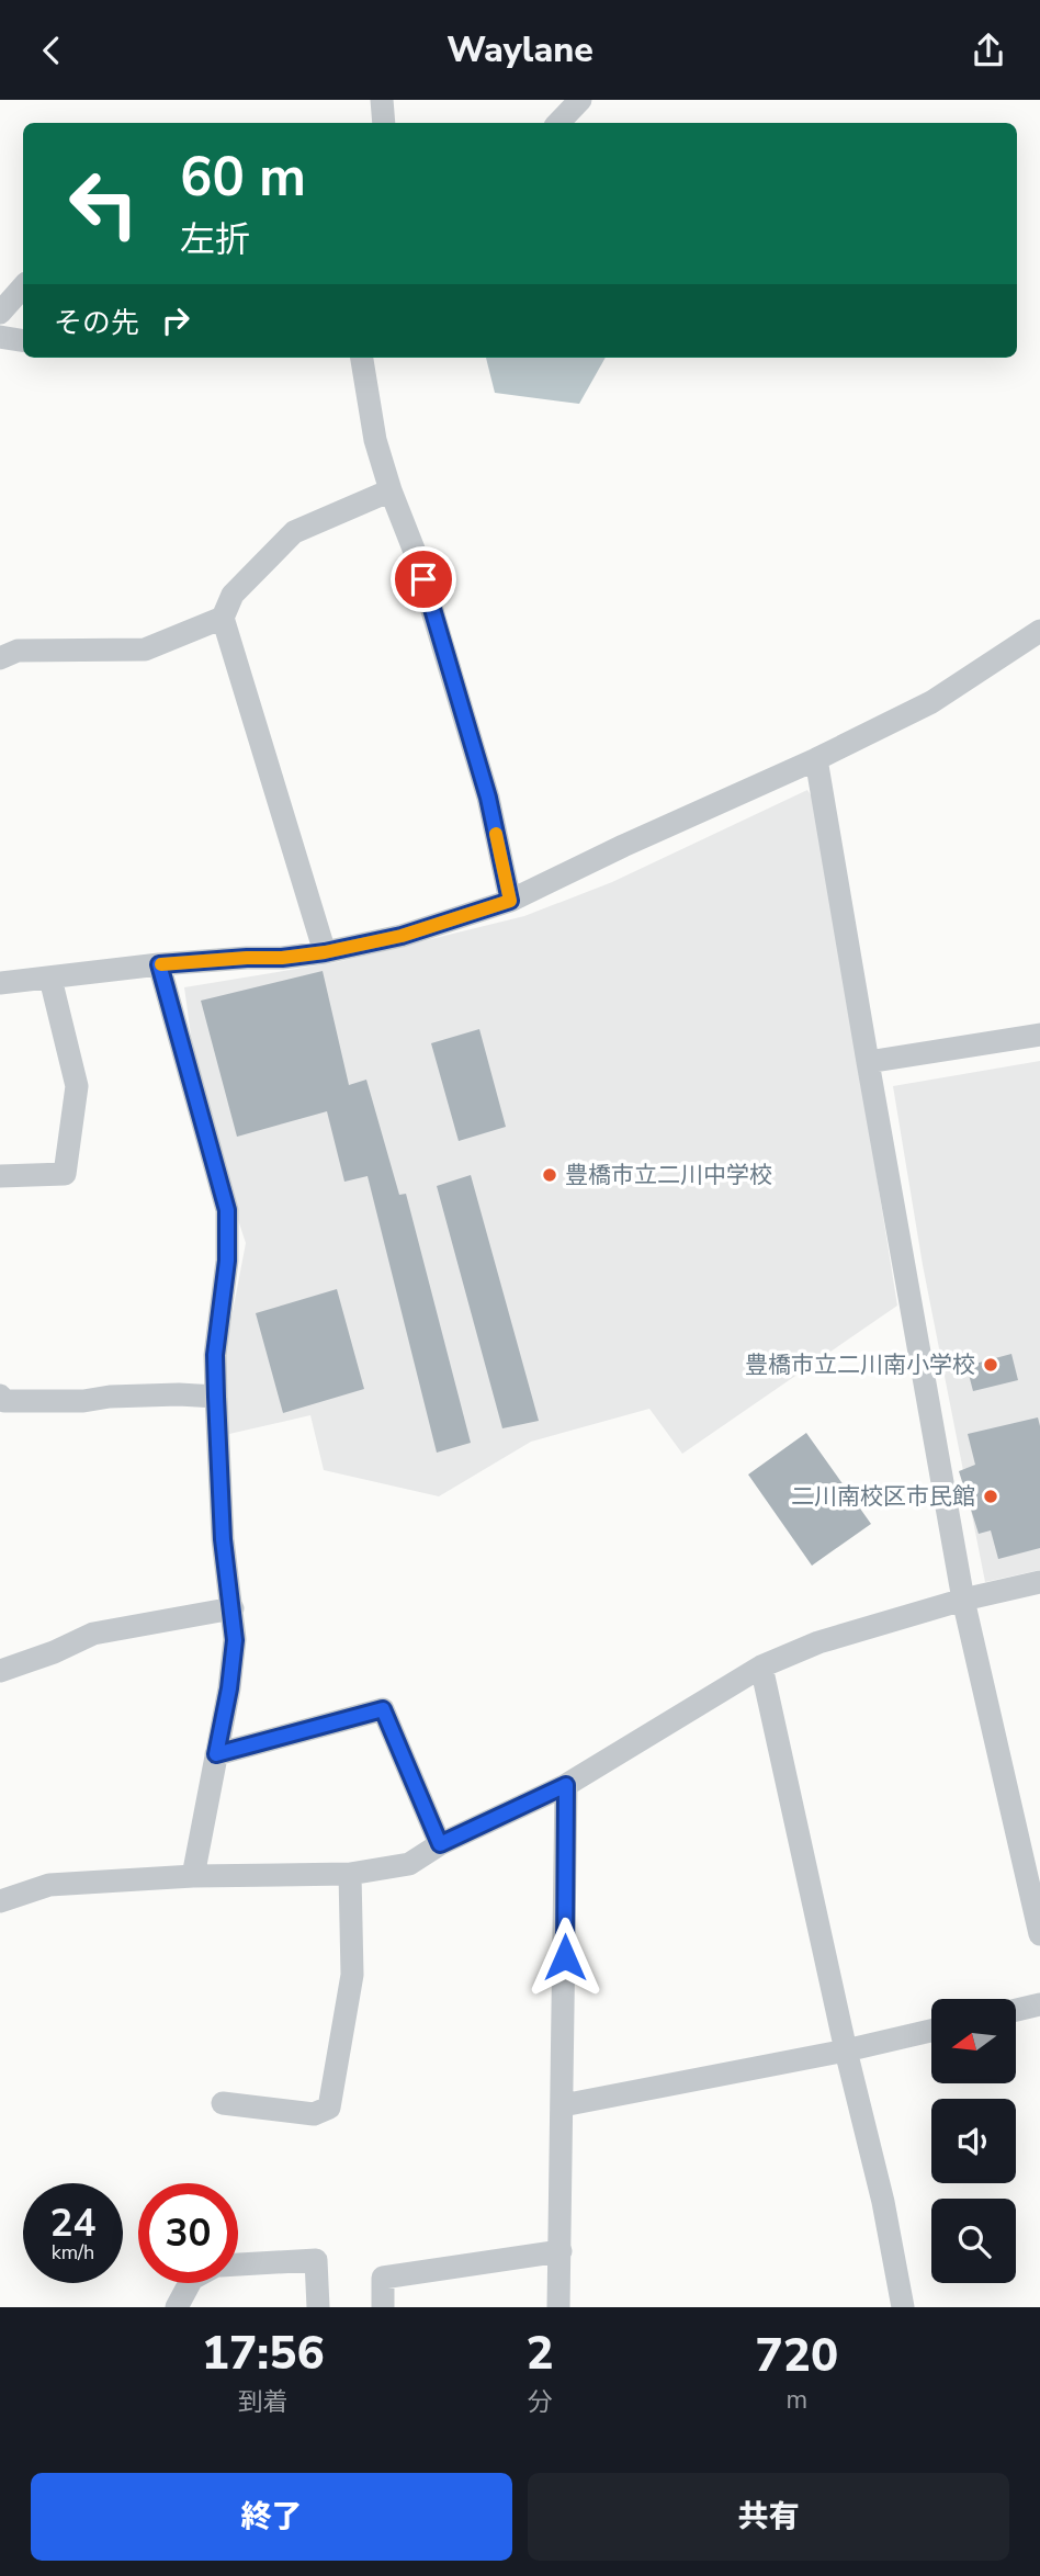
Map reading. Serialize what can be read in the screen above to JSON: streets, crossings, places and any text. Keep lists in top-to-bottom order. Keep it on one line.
{"places":["豊橋市立二川中学校","豊橋市立二川南小学校","二川南校区市民館"],"north":"left","page":{"header":"Waylane","turn":["60 m","左折"],"then":"その先","speed":"24 km/h","limit":"30","eta":["17:56","到着","2","分","720","m"],"buttons":["終了","共有"]}}
